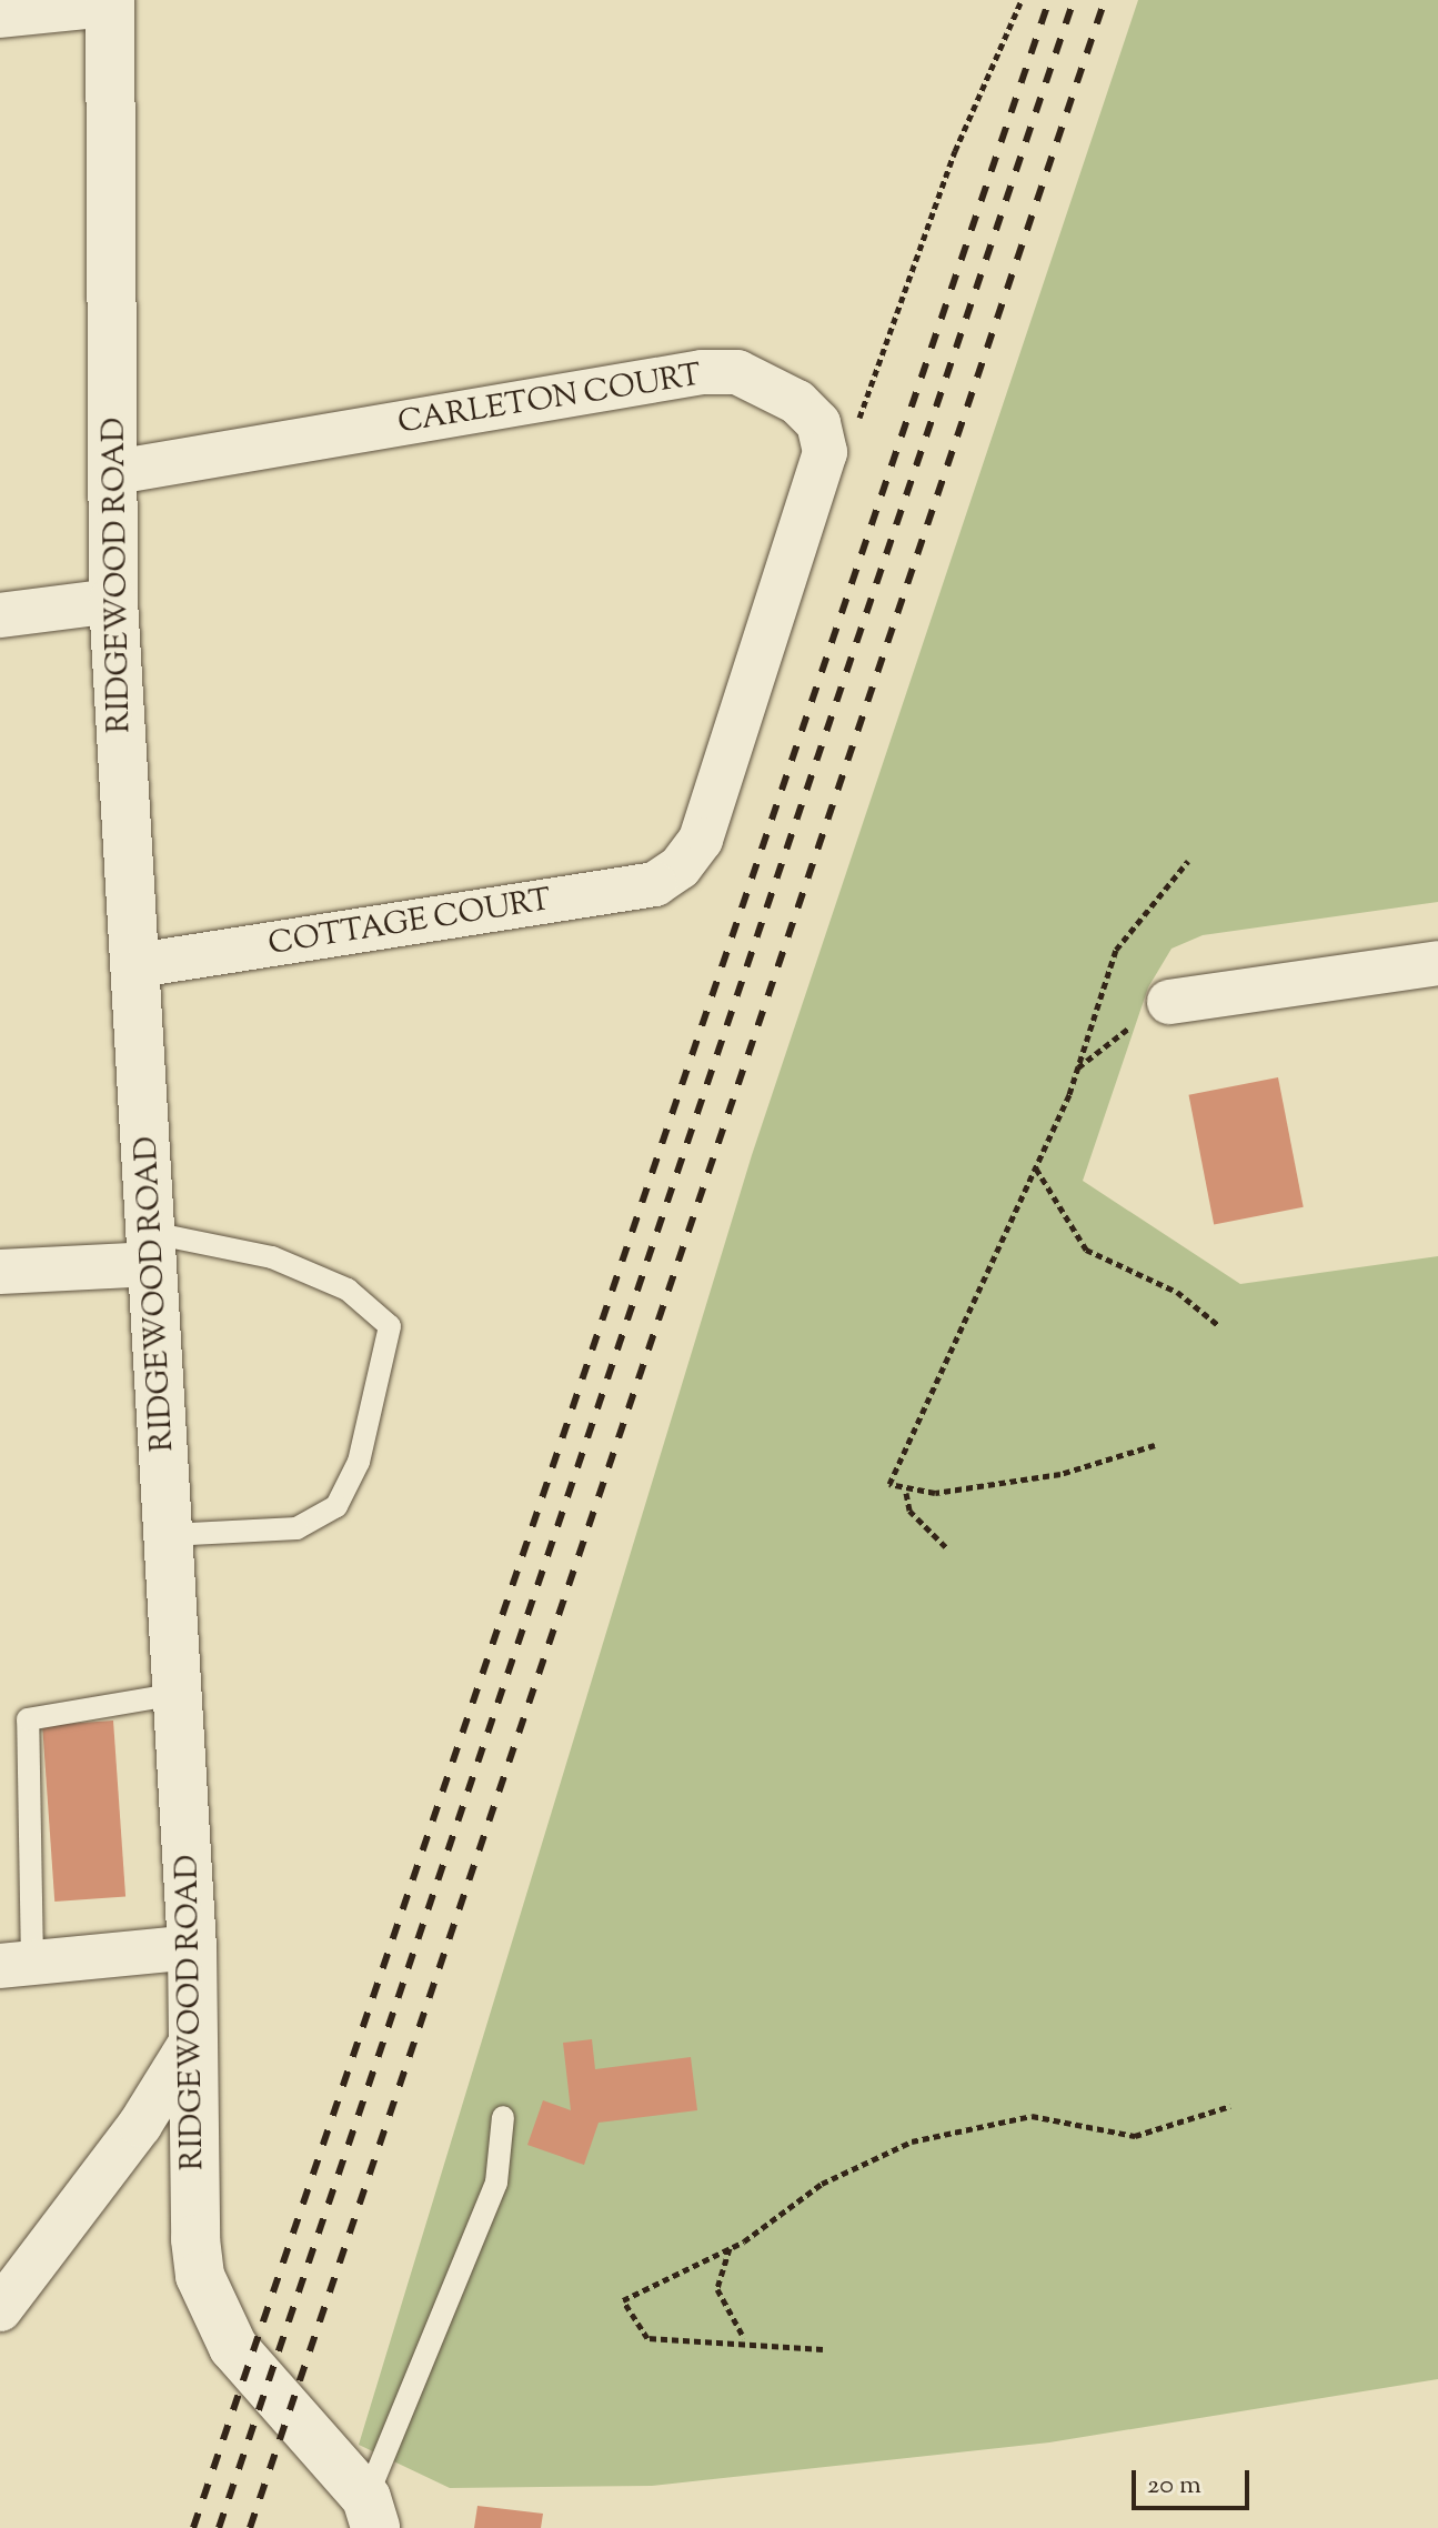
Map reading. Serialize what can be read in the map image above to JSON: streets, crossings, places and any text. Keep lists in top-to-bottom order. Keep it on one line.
{"streets":{"street":["CARLETON COURT","RIDGEWOOD ROAD","COTTAGE COURT"]},"crossings":[["CARLETON COURT","RIDGEWOOD ROAD"],["CARLETON COURT","COTTAGE COURT"],["RIDGEWOOD ROAD","COTTAGE COURT"]],"scale_bar":"20 m"}
